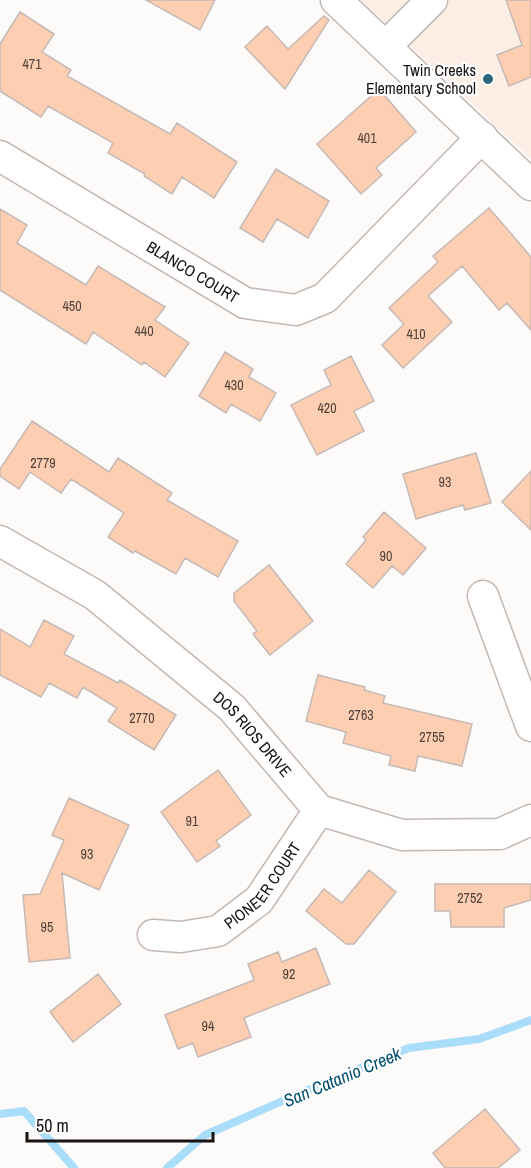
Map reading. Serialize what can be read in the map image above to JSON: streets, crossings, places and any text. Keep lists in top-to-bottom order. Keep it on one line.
{"streets":{"street":["BLANCO COURT","DOS RIOS DRIVE","PIONEER COURT"]},"crossings":[["DOS RIOS DRIVE","PIONEER COURT"]],"water":["San Catanio Creek"],"places":["Twin Creeks Elementary School"],"house_numbers":["471","401","450","440","410","430","420","2779","93","90","2763","2770","2755","91","93","2752","95","92","94"],"scale_bar":"50 m"}
